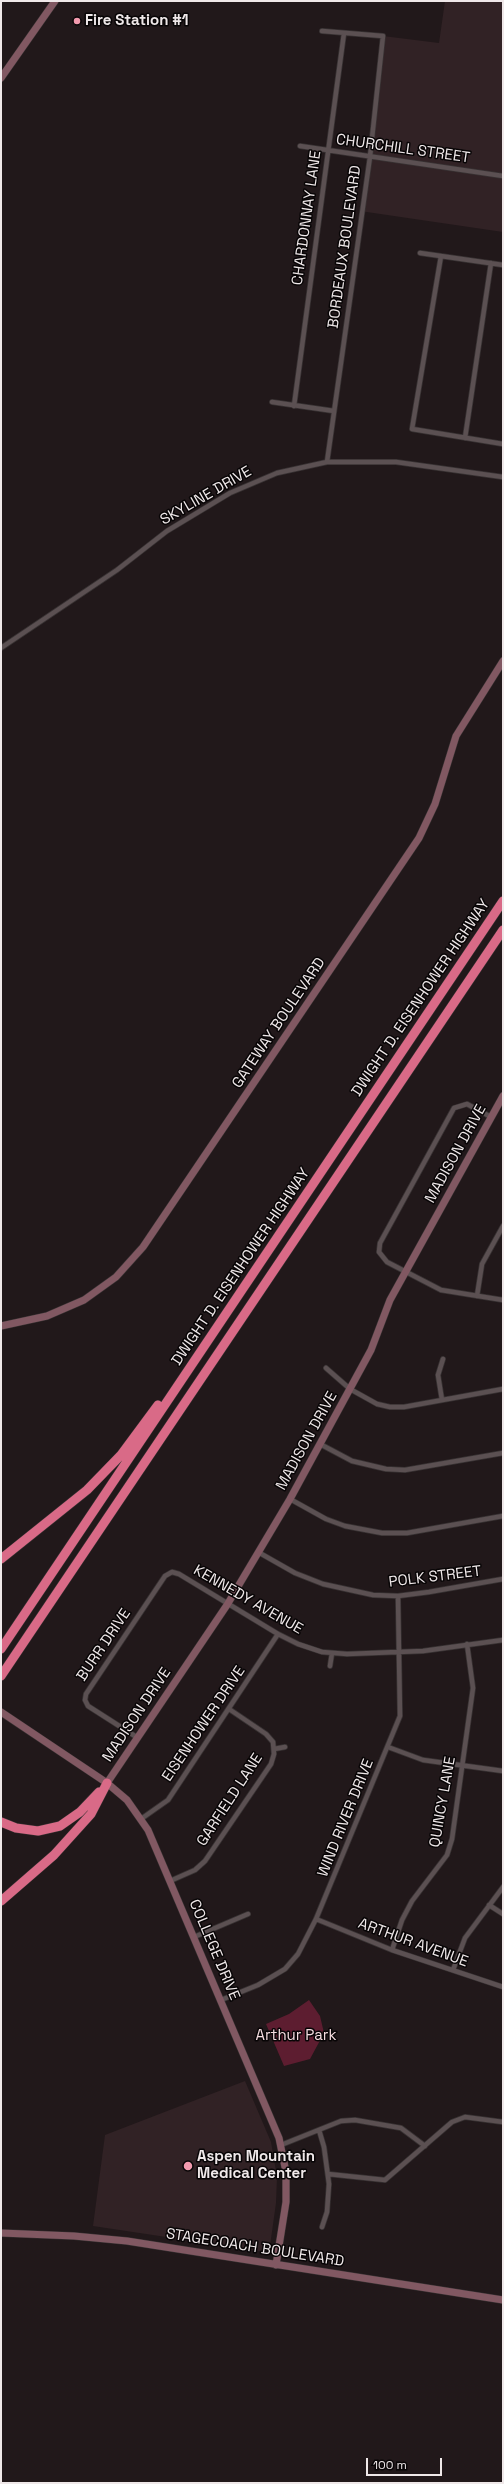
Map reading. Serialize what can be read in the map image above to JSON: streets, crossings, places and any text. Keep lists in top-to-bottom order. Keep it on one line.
{"streets":{"highway":["DWIGHT D. EISENHOWER HIGHWAY"],"main road":["GATEWAY BOULEVARD","MADISON DRIVE","COLLEGE DRIVE","STAGECOACH BOULEVARD"],"street":["CHURCHILL STREET","CHARDONNAY LANE","BORDEAUX BOULEVARD","SKYLINE DRIVE","POLK STREET","KENNEDY AVENUE","BURR DRIVE","EISENHOWER DRIVE","GARFIELD LANE","QUINCY LANE","WIND RIVER DRIVE","ARTHUR AVENUE"]},"crossings":[["CHURCHILL STREET","CHARDONNAY LANE"],["CHURCHILL STREET","BORDEAUX BOULEVARD"],["CHARDONNAY LANE","BORDEAUX BOULEVARD"],["BORDEAUX BOULEVARD","SKYLINE DRIVE"],["MADISON DRIVE","POLK STREET"],["MADISON DRIVE","KENNEDY AVENUE"],["MADISON DRIVE","BURR DRIVE"],["MADISON DRIVE","COLLEGE DRIVE"],["POLK STREET","WIND RIVER DRIVE"],["KENNEDY AVENUE","BURR DRIVE"],["KENNEDY AVENUE","EISENHOWER DRIVE"],["KENNEDY AVENUE","QUINCY LANE"],["KENNEDY AVENUE","WIND RIVER DRIVE"],["EISENHOWER DRIVE","GARFIELD LANE"],["EISENHOWER DRIVE","COLLEGE DRIVE"],["GARFIELD LANE","COLLEGE DRIVE"],["QUINCY LANE","ARTHUR AVENUE"],["WIND RIVER DRIVE","ARTHUR AVENUE"],["WIND RIVER DRIVE","COLLEGE DRIVE"],["COLLEGE DRIVE","STAGECOACH BOULEVARD"]],"parks":["Arthur Park"],"places":["Fire Station #1","Aspen Mountain Medical Center"],"scale_bar":"100 m"}
